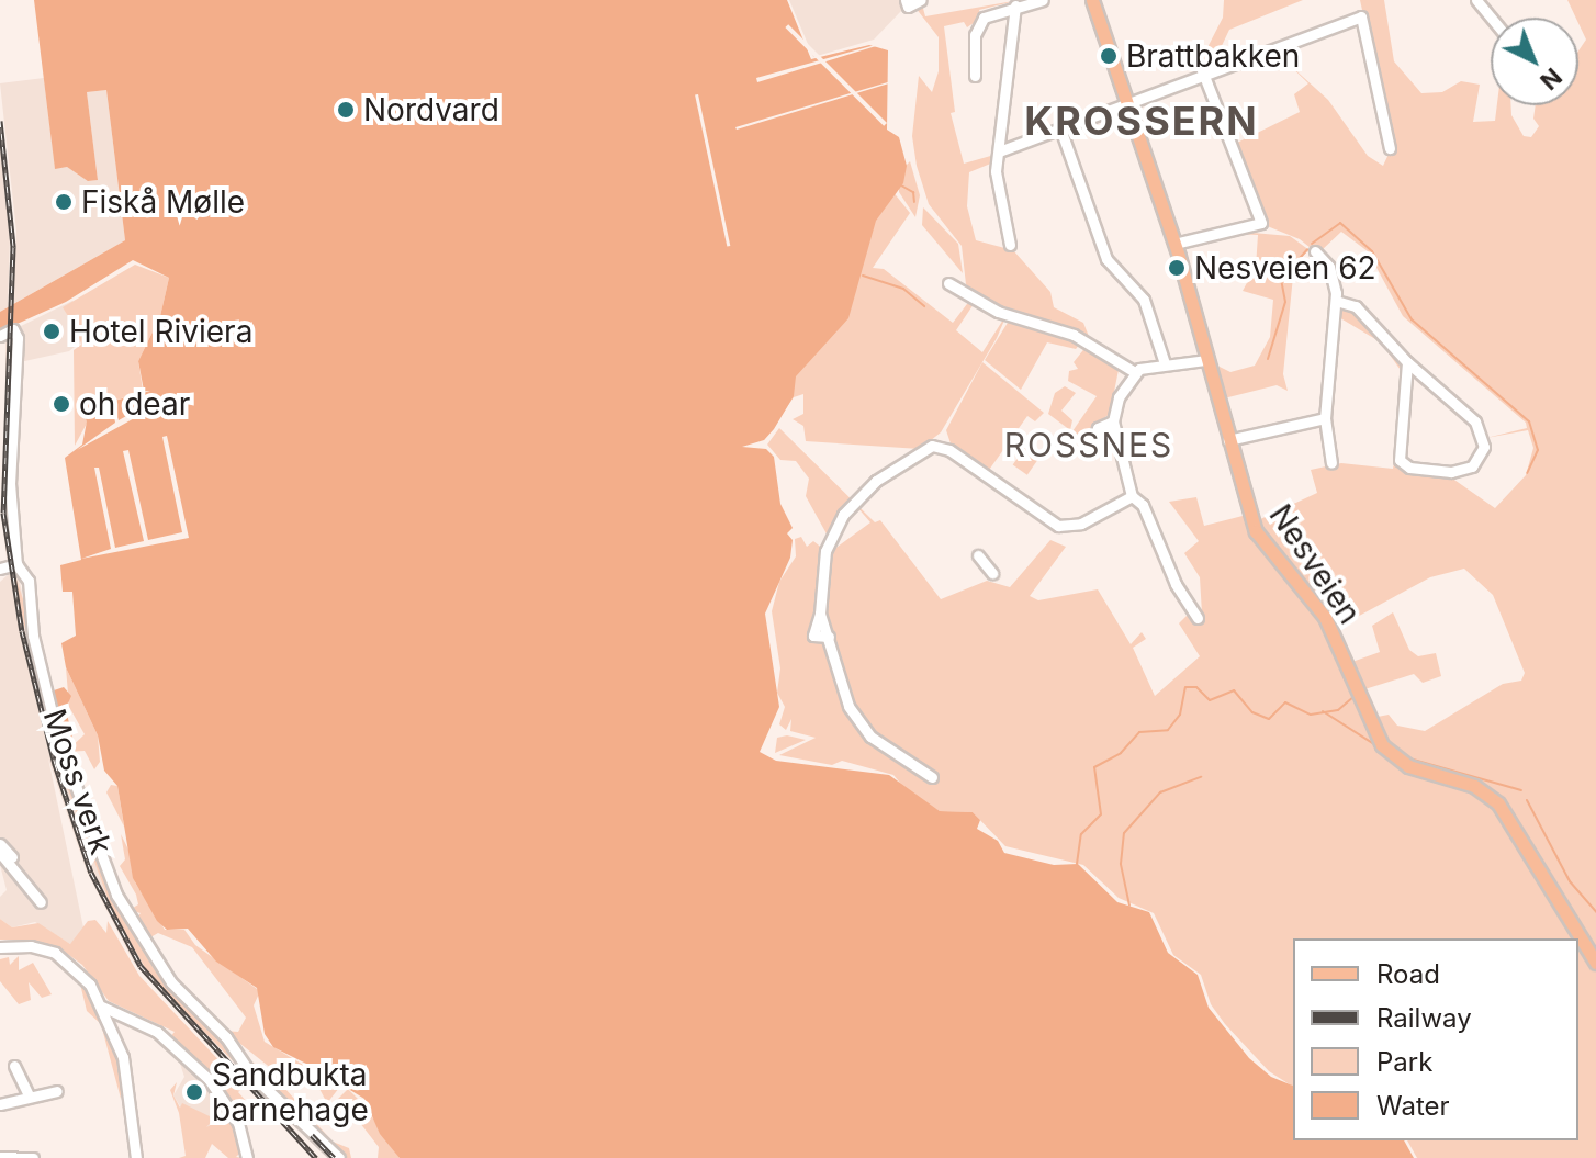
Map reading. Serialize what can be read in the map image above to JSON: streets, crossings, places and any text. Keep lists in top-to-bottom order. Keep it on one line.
{"streets":{"main road":["Nesveien"],"street":["Moss verk"]},"districts":["KROSSERN","ROSSNES"],"places":["Brattbakken","Nordvard","Fiskå Mølle","Nesveien 62","Hotel Riviera","oh dear","Sandbukta barnehage"],"legend":["Road","Railway","Park","Water"],"north":"bottom right"}
